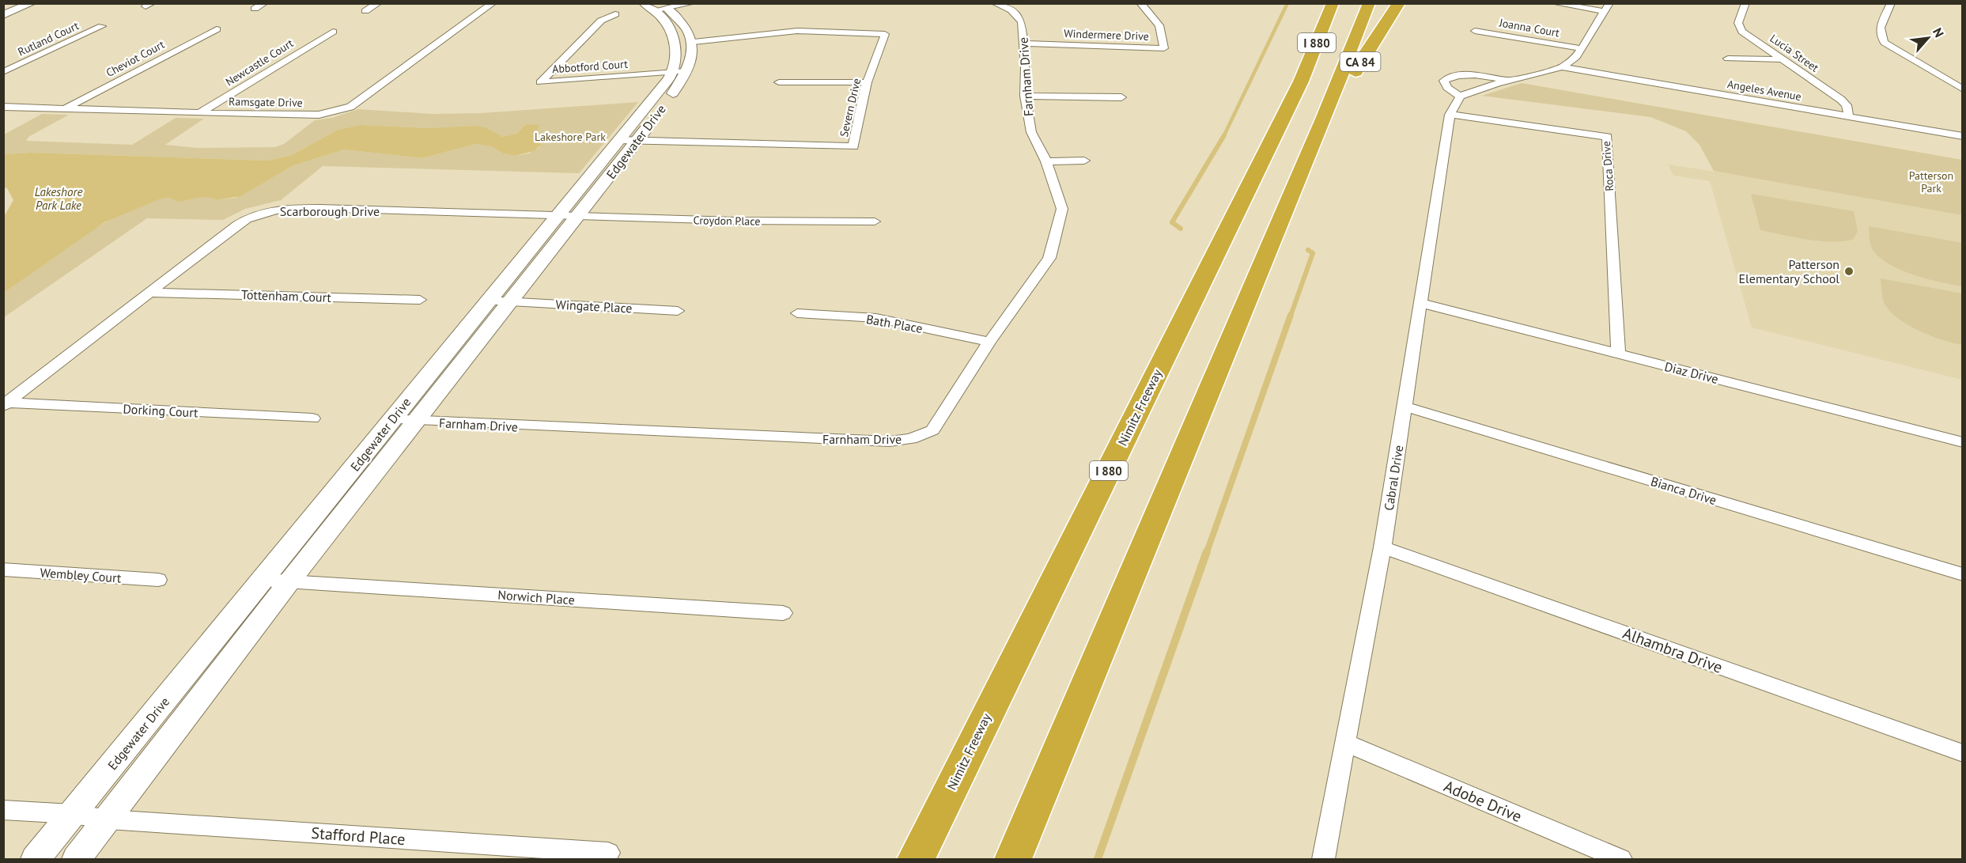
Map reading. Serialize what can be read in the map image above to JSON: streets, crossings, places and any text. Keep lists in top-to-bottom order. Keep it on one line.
{"streets":{"highway":["I 880","CA 84","Nimitz Freeway"],"street":["Joanna Court","Windermere Drive","Rutland Court","Lucia Street","Cheviot Court","Newcastle Court","Abbotford Court","Farnham Drive","Angeles Avenue","Ramsgate Drive","Severn Drive","Edgewater Drive","Roca Drive","Scarborough Drive","Croydon Place","Tottenham Court","Wingate Place","Bath Place","Diaz Drive","Dorking Court","Cabral Drive","Bianca Drive","Wembley Court","Norwich Place","Alhambra Drive","Adobe Drive","Stafford Place"]},"crossings":[["Windermere Drive","Farnham Drive"],["I 880","CA 84"],["Lucia Street","Angeles Avenue"],["Cheviot Court","Ramsgate Drive"],["Newcastle Court","Ramsgate Drive"],["Abbotford Court","Edgewater Drive"],["Farnham Drive","Edgewater Drive"],["Farnham Drive","Bath Place"],["Severn Drive","Edgewater Drive"],["Edgewater Drive","Scarborough Drive"],["Edgewater Drive","Croydon Place"],["Edgewater Drive","Wingate Place"],["Edgewater Drive","Norwich Place"],["Edgewater Drive","Stafford Place"],["Roca Drive","Diaz Drive"],["Roca Drive","Cabral Drive"],["Scarborough Drive","Croydon Place"],["Scarborough Drive","Tottenham Court"],["Scarborough Drive","Dorking Court"],["Diaz Drive","Cabral Drive"],["Cabral Drive","Bianca Drive"],["Cabral Drive","Alhambra Drive"],["Cabral Drive","Adobe Drive"]],"water":["Lakeshore Park Lake"],"parks":["Lakeshore Park","Patterson Park"],"places":["Patterson Elementary School"],"north":"top right"}
